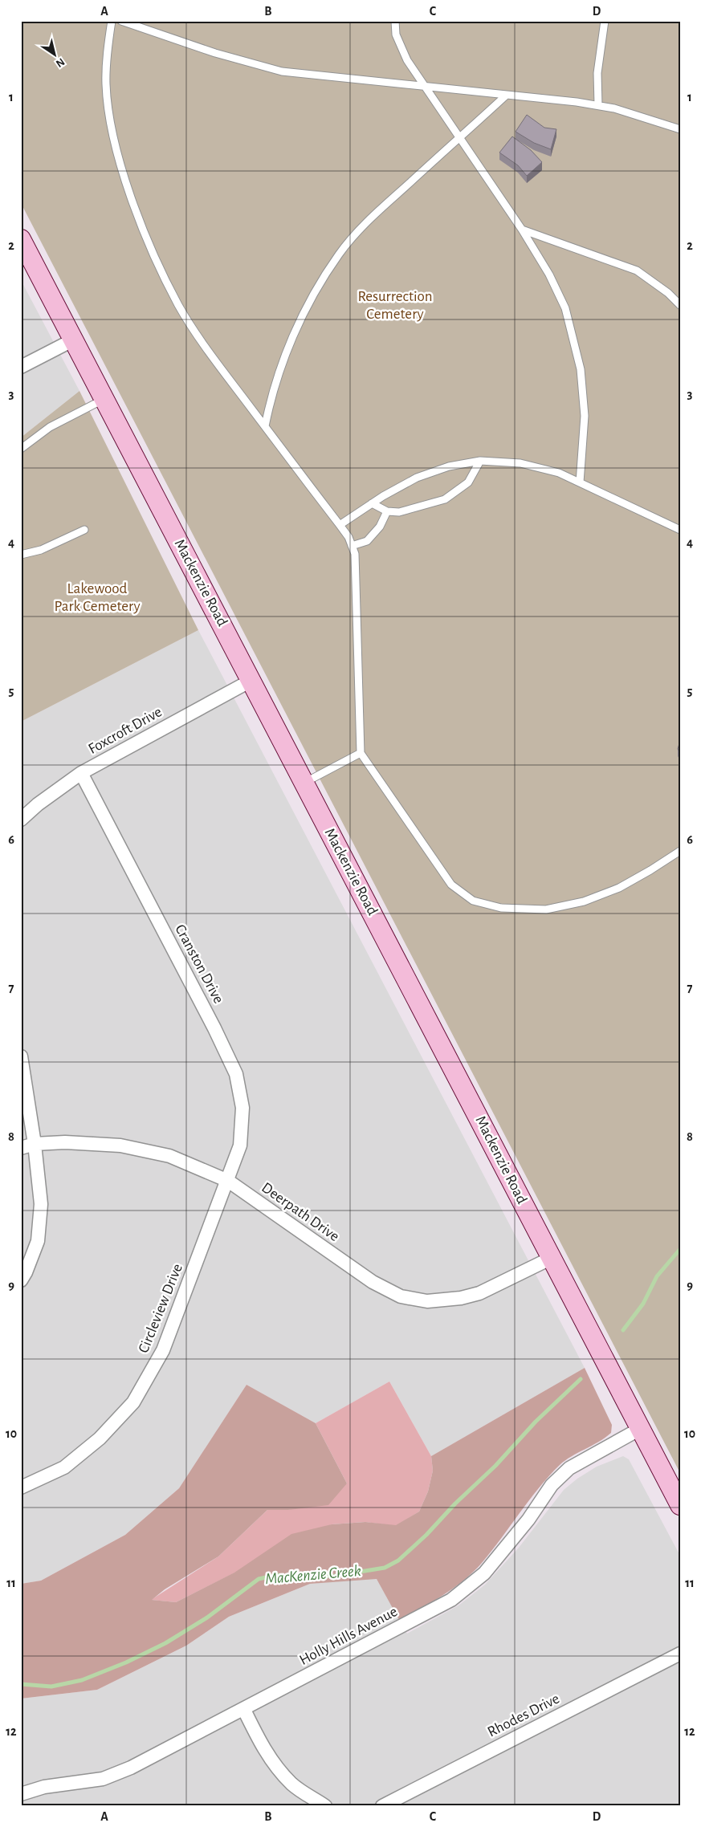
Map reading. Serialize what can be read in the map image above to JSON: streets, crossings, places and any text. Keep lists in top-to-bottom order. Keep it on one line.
{"streets":{"main road":["Mackenzie Road"],"street":["Foxcroft Drive","Cranston Drive","Deerpath Drive","Circleview Drive","Holly Hills Avenue","Rhodes Drive"]},"crossings":[["Mackenzie Road","Foxcroft Drive"],["Mackenzie Road","Deerpath Drive"],["Mackenzie Road","Holly Hills Avenue"],["Foxcroft Drive","Cranston Drive"],["Cranston Drive","Deerpath Drive"],["Cranston Drive","Circleview Drive"],["Deerpath Drive","Circleview Drive"]],"water":["MacKenzie Creek"],"parks":["Resurrection Cemetery","Lakewood Park Cemetery"],"north":"bottom right","grid":{"columns":["A","B","C","D"],"rows":["1","2","3","4","5","6","7","8","9","10","11","12"]}}
